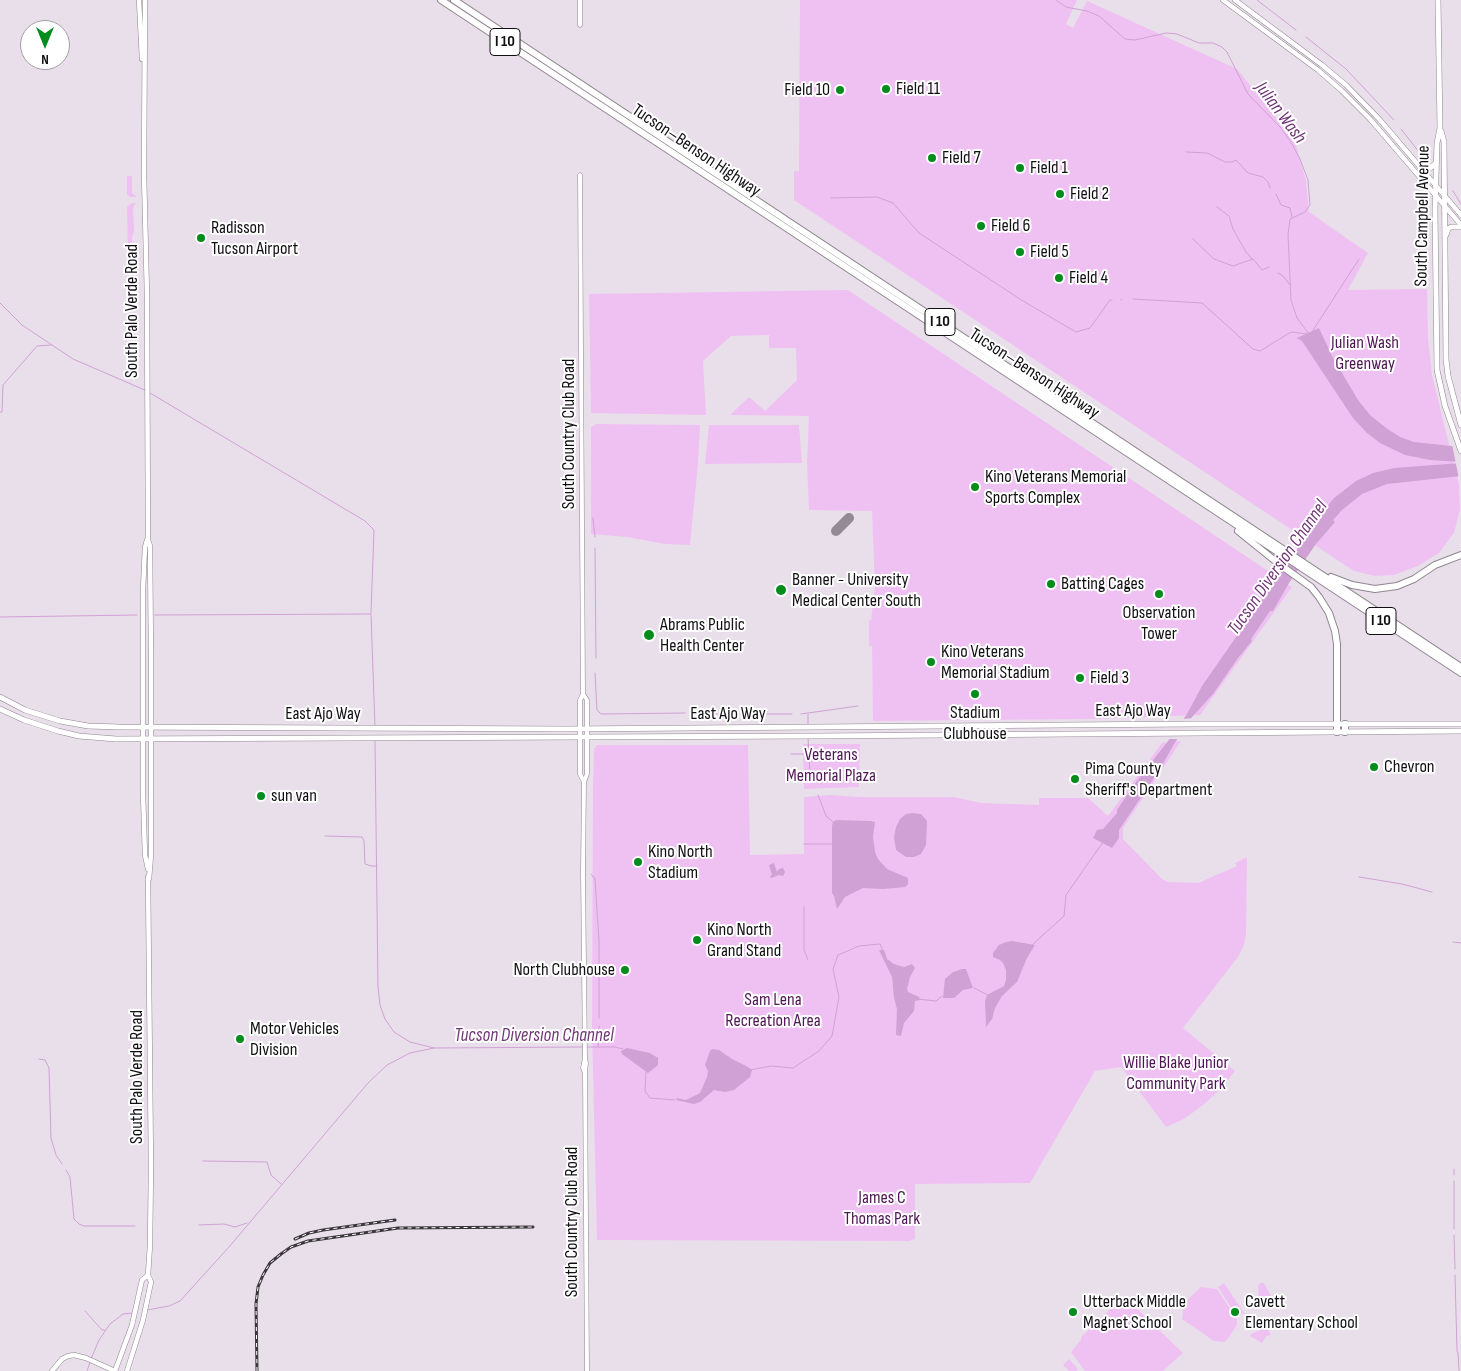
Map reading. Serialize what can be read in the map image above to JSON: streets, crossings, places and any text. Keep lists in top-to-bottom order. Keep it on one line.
{"streets":{"highway":["I 10","Tucson–Benson Highway"],"main road":["South Campbell Avenue","South Palo Verde Road","East Ajo Way"],"street":["South Country Club Road"]},"crossings":[["South Palo Verde Road","East Ajo Way"],["South Country Club Road","East Ajo Way"]],"water":["Julian Wash","Tucson Diversion Channel"],"parks":["Julian Wash Greenway","Veterans Memorial Plaza","Sam Lena Recreation Area","Willie Blake Junior Community Park","James C Thomas Park"],"places":["Field 11","Field 10","Field 7","Field 1","Field 2","Field 6","Radisson Tucson Airport","Field 5","Field 4","Kino Veterans Memorial Sports Complex","Batting Cages","Banner - University Medical Center South","Observation Tower","Abrams Public Health Center","Kino Veterans Memorial Stadium","Field 3","Stadium Clubhouse","Chevron","Pima County Sheriff's Department","sun van","Kino North Stadium","Kino North Grand Stand","North Clubhouse","Motor Vehicles Division","Utterback Middle Magnet School","Cavett Elementary School"],"north":"bottom"}
